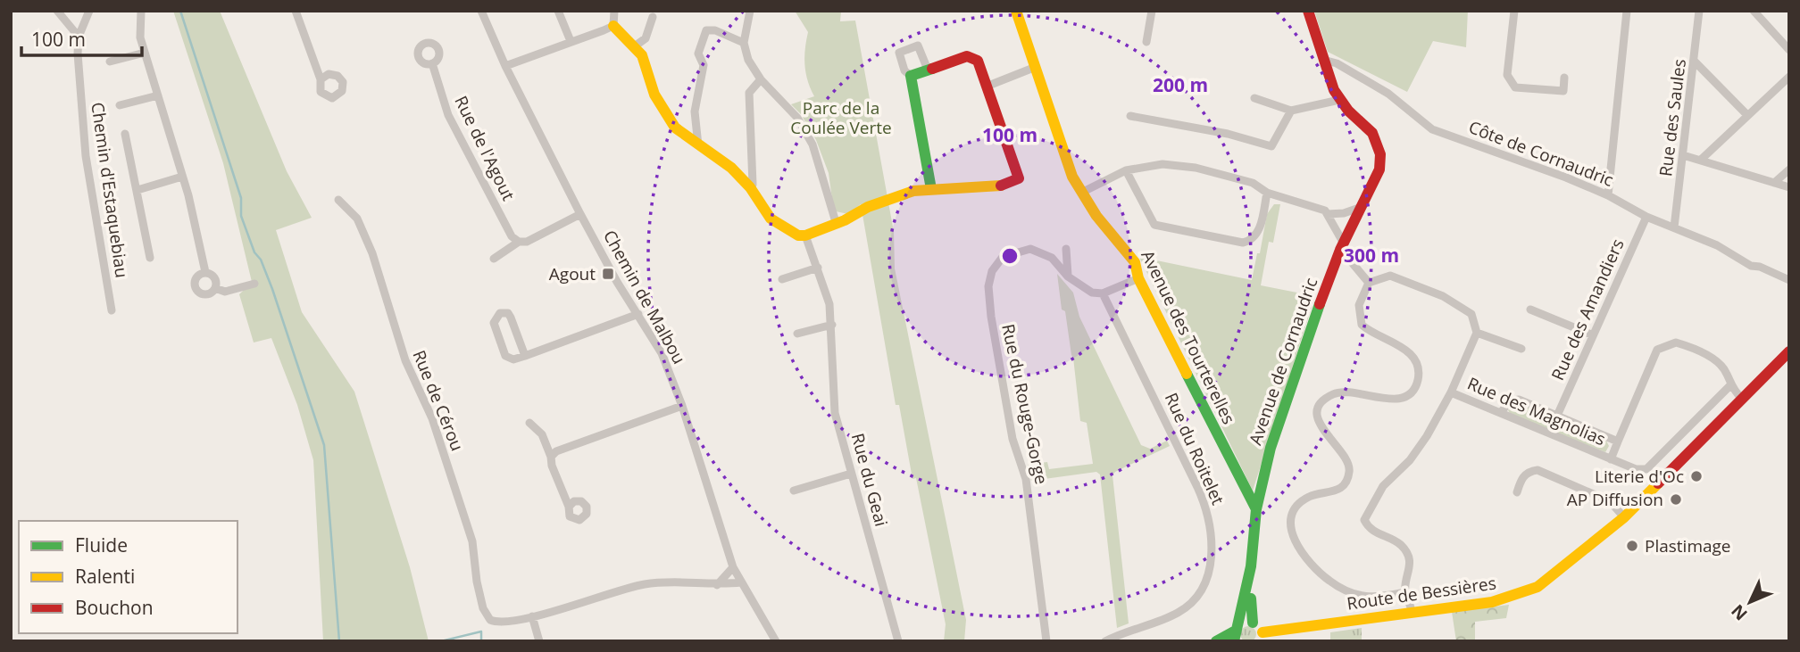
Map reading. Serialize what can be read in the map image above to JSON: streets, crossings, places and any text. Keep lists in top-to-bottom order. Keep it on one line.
{"streets":{"street":["Rue des Saules","Rue de l'Agout","Côte de Cornaudric","Chemin d'Estaquebiau","Chemin de Malbou","Rue des Amandiers","Avenue des Tourterelles","Avenue de Cornaudric","Rue de Cérou","Rue du Rouge-Gorge","Rue des Magnolias","Rue du Roitelet","Rue du Geai","Route de Bessières"]},"crossings":[["Rue des Saules","Côte de Cornaudric"],["Côte de Cornaudric","Rue des Amandiers"],["Côte de Cornaudric","Avenue de Cornaudric"],["Avenue des Tourterelles","Avenue de Cornaudric"],["Rue du Rouge-Gorge","Rue du Roitelet"],["Rue des Magnolias","Route de Bessières"]],"parks":["Parc de la Coulée Verte"],"places":{"transit":["Agout"],"other":["Literie d'Oc","AP Diffusion","Plastimage"]},"legend":["Fluide","Ralenti","Bouchon"],"scale_bar":"100 m","north":"bottom left","rings":["200 m","100 m","300 m"]}
